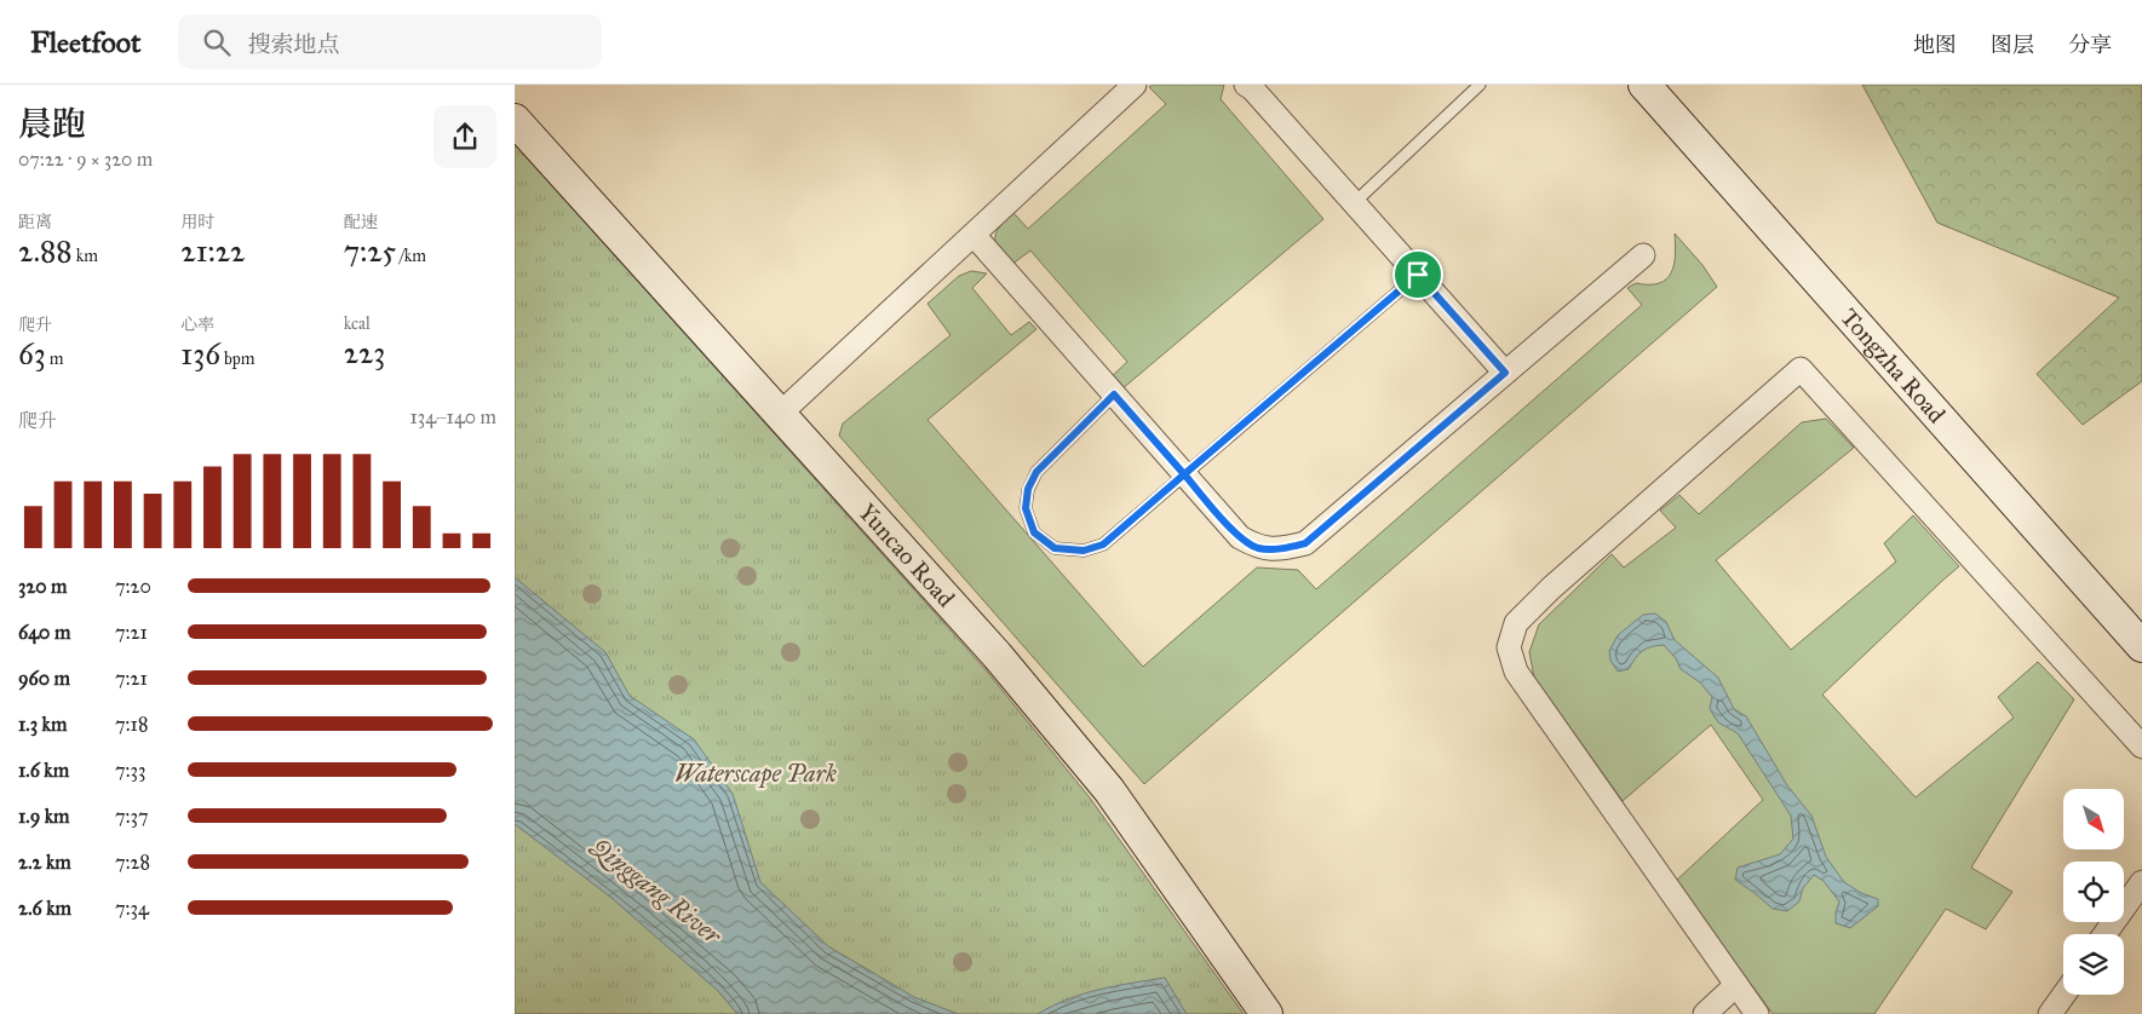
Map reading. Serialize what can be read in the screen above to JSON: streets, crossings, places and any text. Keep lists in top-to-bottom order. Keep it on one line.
{"streets":{"street":["Tongzha Road","Yuncao Road"]},"water":["Qinggang River"],"parks":["Waterscape Park"],"north":"bottom right","page":{"header":"Fleetfoot","search":"搜索地点","nav":["地图","图层","分享"],"heading":["晨跑","07:22 · 9 × 320 m"],"stats":[["距离","2.88 km"],["用时","21:22"],["配速","7:25 /km"],["爬升","63 m"],["心率","136 bpm"],["kcal","223"]],"chart":["爬升","134–140 m"],"list":[{"name":"320 m","note":"7:20"},{"name":"640 m","note":"7:21"},{"name":"960 m","note":"7:21"},{"name":"1.3 km","note":"7:18"},{"name":"1.6 km","note":"7:33"},{"name":"1.9 km","note":"7:37"},{"name":"2.2 km","note":"7:28"},{"name":"2.6 km","note":"7:34"}]}}
